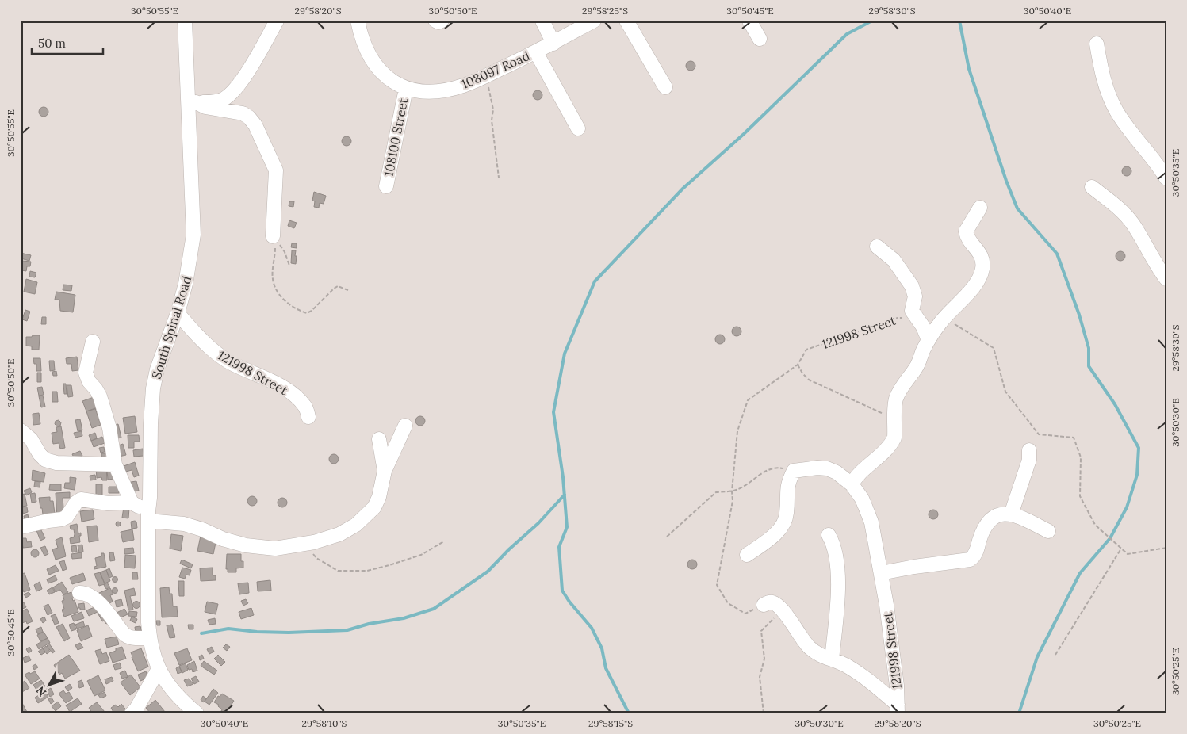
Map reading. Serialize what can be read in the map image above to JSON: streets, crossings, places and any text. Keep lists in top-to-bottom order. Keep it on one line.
{"streets":{"street":["108097 Road","108100 Street","South Spinal Road","121998 Street"]},"crossings":[["108097 Road","108100 Street"],["South Spinal Road","121998 Street"]],"scale_bar":"50 m","north":"bottom left","coordinates":["30°50'55\"E","29°58'20\"S","30°50'50\"E","29°58'25\"S","30°50'45\"E","29°58'30\"S","30°50'40\"E","30°50'35\"E","30°50'30\"E","30°50'25\"E","29°58'10\"S","29°58'15\"S"]}
